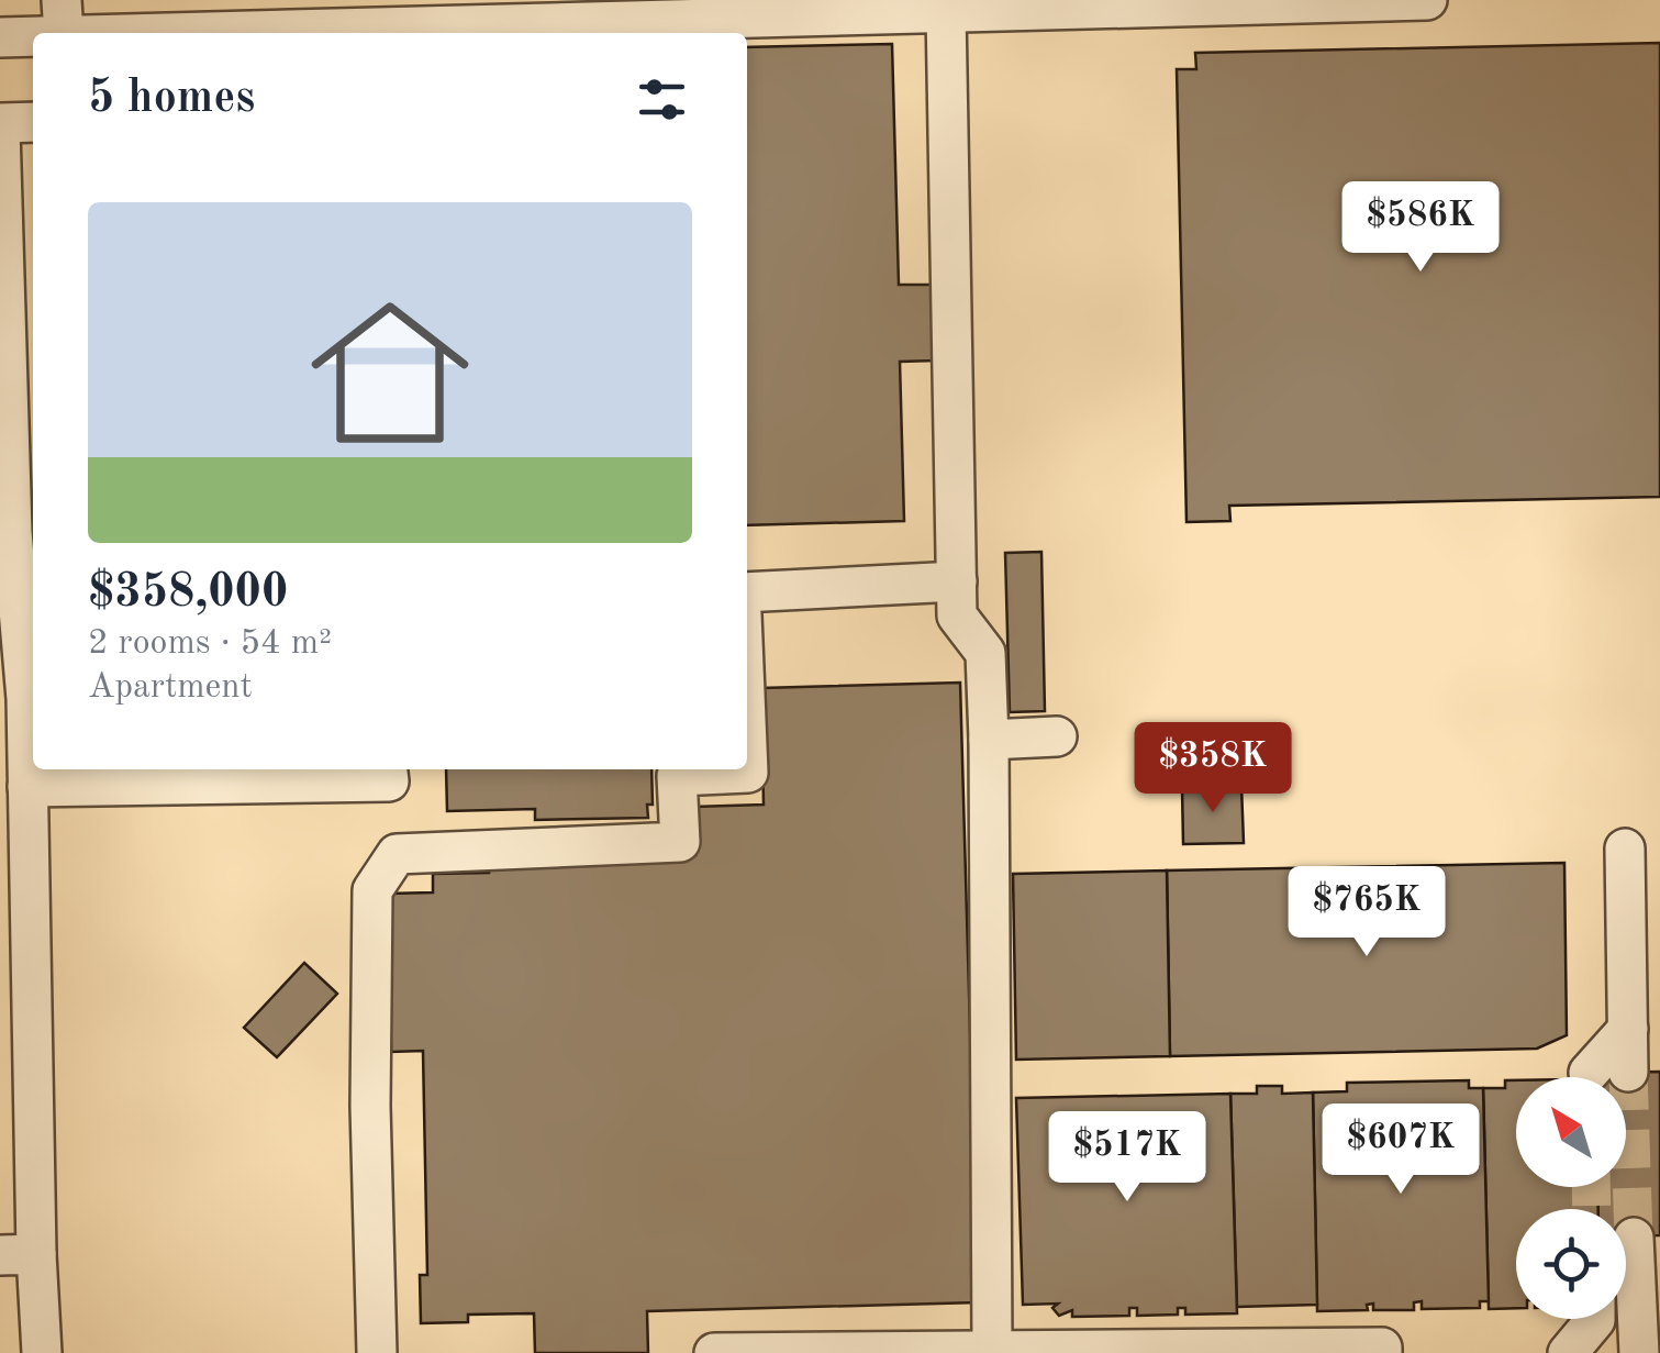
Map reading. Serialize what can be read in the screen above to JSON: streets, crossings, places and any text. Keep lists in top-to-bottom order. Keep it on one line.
{"north":"top left","page":{"heading":"5 homes","list":[{"name":"$358,000","note":"2 rooms · 54 m² · Apartment"}],"price":["$586K","$358K","$765K","$607K","$517K"]}}
